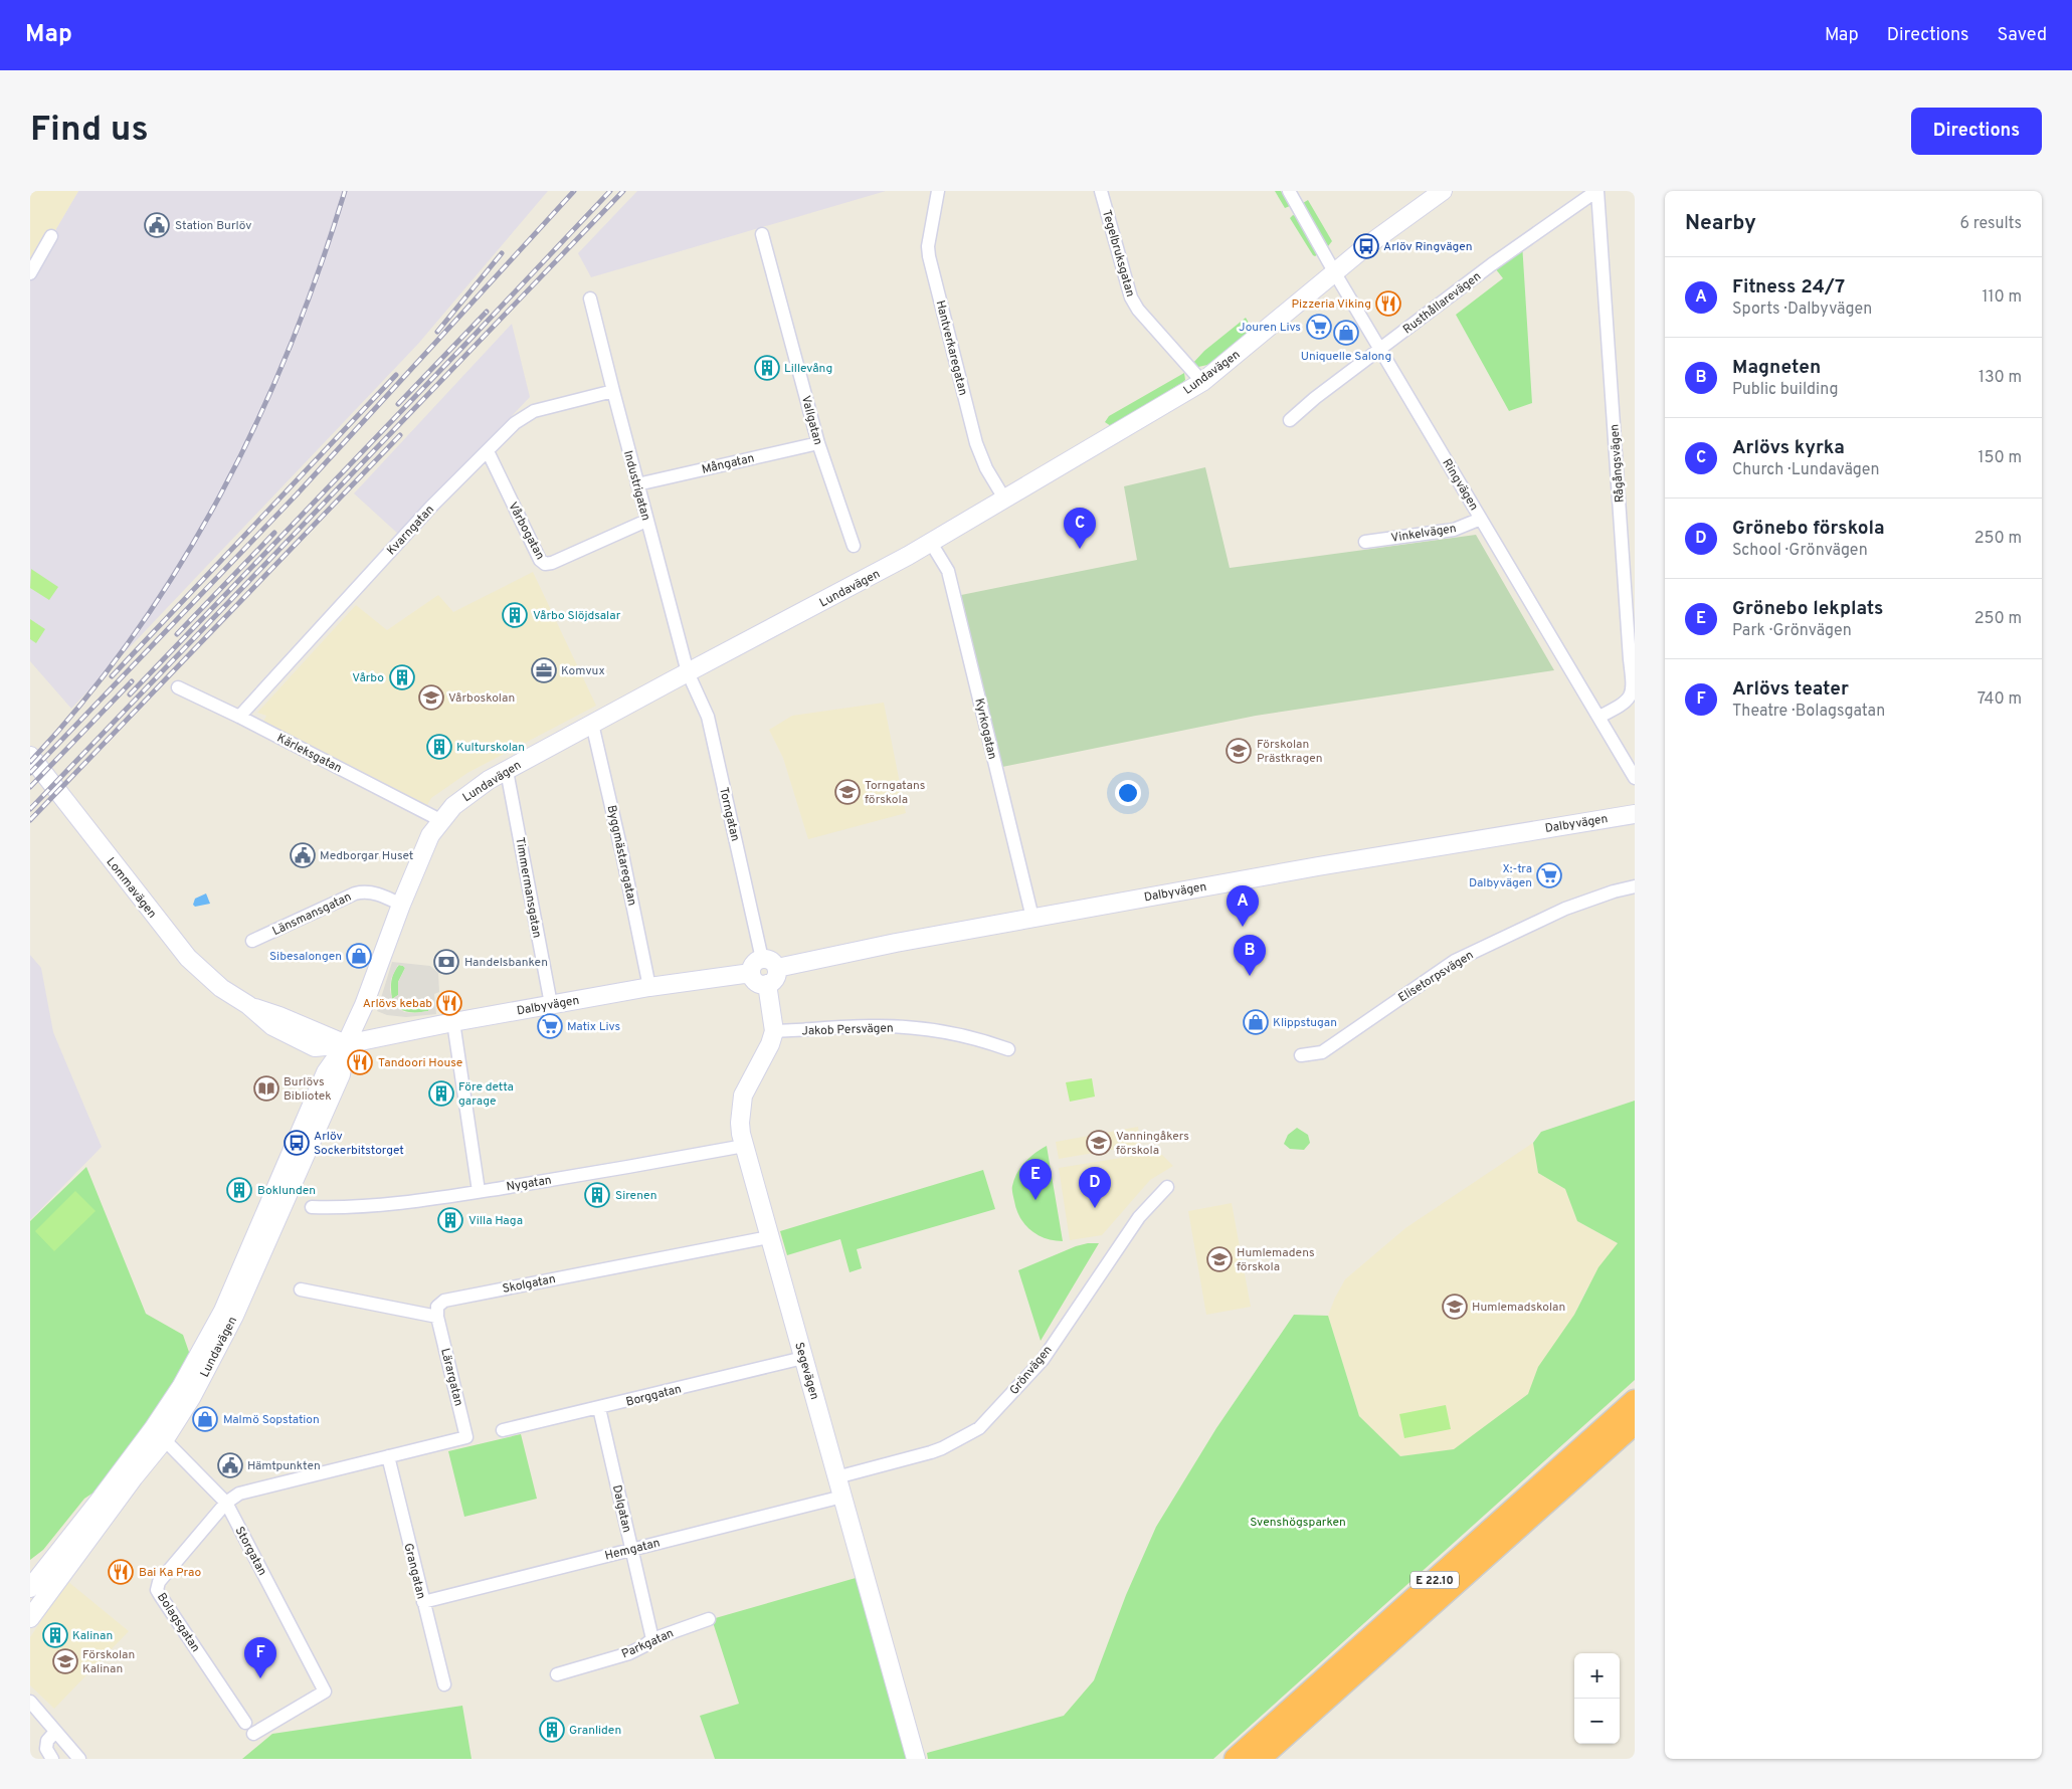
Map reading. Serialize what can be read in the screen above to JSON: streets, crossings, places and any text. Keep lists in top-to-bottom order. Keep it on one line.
{"streets":{"highway":["E 22.10"],"street":["Tegelbruksgatan","Rusthållarevägen","Hantverkaregatan","Lundavägen","Vallgatan","Mångatan","Rågångsvägen","Ringvägen","Industrigatan","Kvarngatan","Vårbogatan","Vinkelvägen","Kyrkogatan","Kärleksgatan","Torngatan","Dalbyvägen","Byggmästaregatan","Lommavägen","Timmermansgatan","Länsmansgatan","Elisetorpsvägen","Jakob Persvägen","Nygatan","Skolgatan","Grönvägen","Segevägen","Lärargatan","Borggatan","Dalgatan","Hemgatan","Storgatan","Grangatan","Bolagsgatan","Parkgatan"]},"crossings":[["Tegelbruksgatan","Lundavägen"],["Rusthållarevägen","Rågångsvägen"],["Rusthållarevägen","Ringvägen"],["Hantverkaregatan","Lundavägen"],["Lundavägen","Ringvägen"],["Lundavägen","Industrigatan"],["Lundavägen","Kyrkogatan"],["Lundavägen","Kärleksgatan"],["Lundavägen","Torngatan"],["Lundavägen","Dalbyvägen"],["Lundavägen","Byggmästaregatan"],["Lundavägen","Lommavägen"],["Lundavägen","Timmermansgatan"],["Lundavägen","Länsmansgatan"],["Lundavägen","Storgatan"],["Vallgatan","Mångatan"],["Mångatan","Industrigatan"],["Rågångsvägen","Ringvägen"],["Ringvägen","Vinkelvägen"],["Industrigatan","Kvarngatan"],["Industrigatan","Vårbogatan"],["Industrigatan","Torngatan"],["Kvarngatan","Vårbogatan"],["Kvarngatan","Kärleksgatan"],["Kyrkogatan","Dalbyvägen"],["Torngatan","Dalbyvägen"],["Dalbyvägen","Byggmästaregatan"],["Dalbyvägen","Lommavägen"],["Dalbyvägen","Timmermansgatan"],["Jakob Persvägen","Segevägen"],["Nygatan","Segevägen"],["Skolgatan","Segevägen"],["Skolgatan","Lärargatan"],["Grönvägen","Segevägen"],["Segevägen","Borggatan"],["Segevägen","Hemgatan"],["Lärargatan","Grangatan"],["Borggatan","Dalgatan"],["Dalgatan","Hemgatan"],["Dalgatan","Parkgatan"],["Hemgatan","Grangatan"],["Storgatan","Bolagsgatan"]],"parks":["Svenshögsparken"],"places":{"public building":["Station Burlöv","Medborgar Huset","Hämtpunkten"],"bus stop":["Arlöv Ringvägen","Arlöv Sockerbitstorget"],"restaurant":["Pizzeria Viking","Arlövs kebab","Tandoori House","Bai Ka Prao"],"supermarket":["Jouren Livs","X:-tra Dalbyvägen","Matix Livs"],"shop":["Uniquelle Salong","Sibesalongen","Klippstugan","Malmö Sopstation"],"building":["Lillevång","Vårbo Slöjdsalar","Vårbo","Kulturskolan","Före detta garage","Boklunden","Sirenen","Villa Haga","Kalinan","Granliden"],"office":["Komvux"],"school or university":["Vårboskolan","Förskolan Prästkragen","Torngatans förskola","Vanningåkers förskola","Humlemadens förskola","Humlemadskolan","Förskolan Kalinan"],"bank":["Handelsbanken"],"library":["Burlövs Bibliotek"]},"page":{"header":"Map","nav":["Map","Directions","Saved"],"buttons":"Directions","title":"Find us","heading":["Nearby","6 results"],"list":[{"mark":"A","name":"Fitness 24/7","note":"Sports · Dalbyvägen","value":"110 m"},{"mark":"B","name":"Magneten","note":"Public building","value":"130 m"},{"mark":"C","name":"Arlövs kyrka","note":"Church · Lundavägen","value":"150 m"},{"mark":"D","name":"Grönebo förskola","note":"School · Grönvägen","value":"250 m"},{"mark":"E","name":"Grönebo lekplats","note":"Park · Grönvägen","value":"250 m"},{"mark":"F","name":"Arlövs teater","note":"Theatre · Bolagsgatan","value":"740 m"}],"pins":["C","A","B","E","D","F"],"map_buttons":["+","−"]}}
